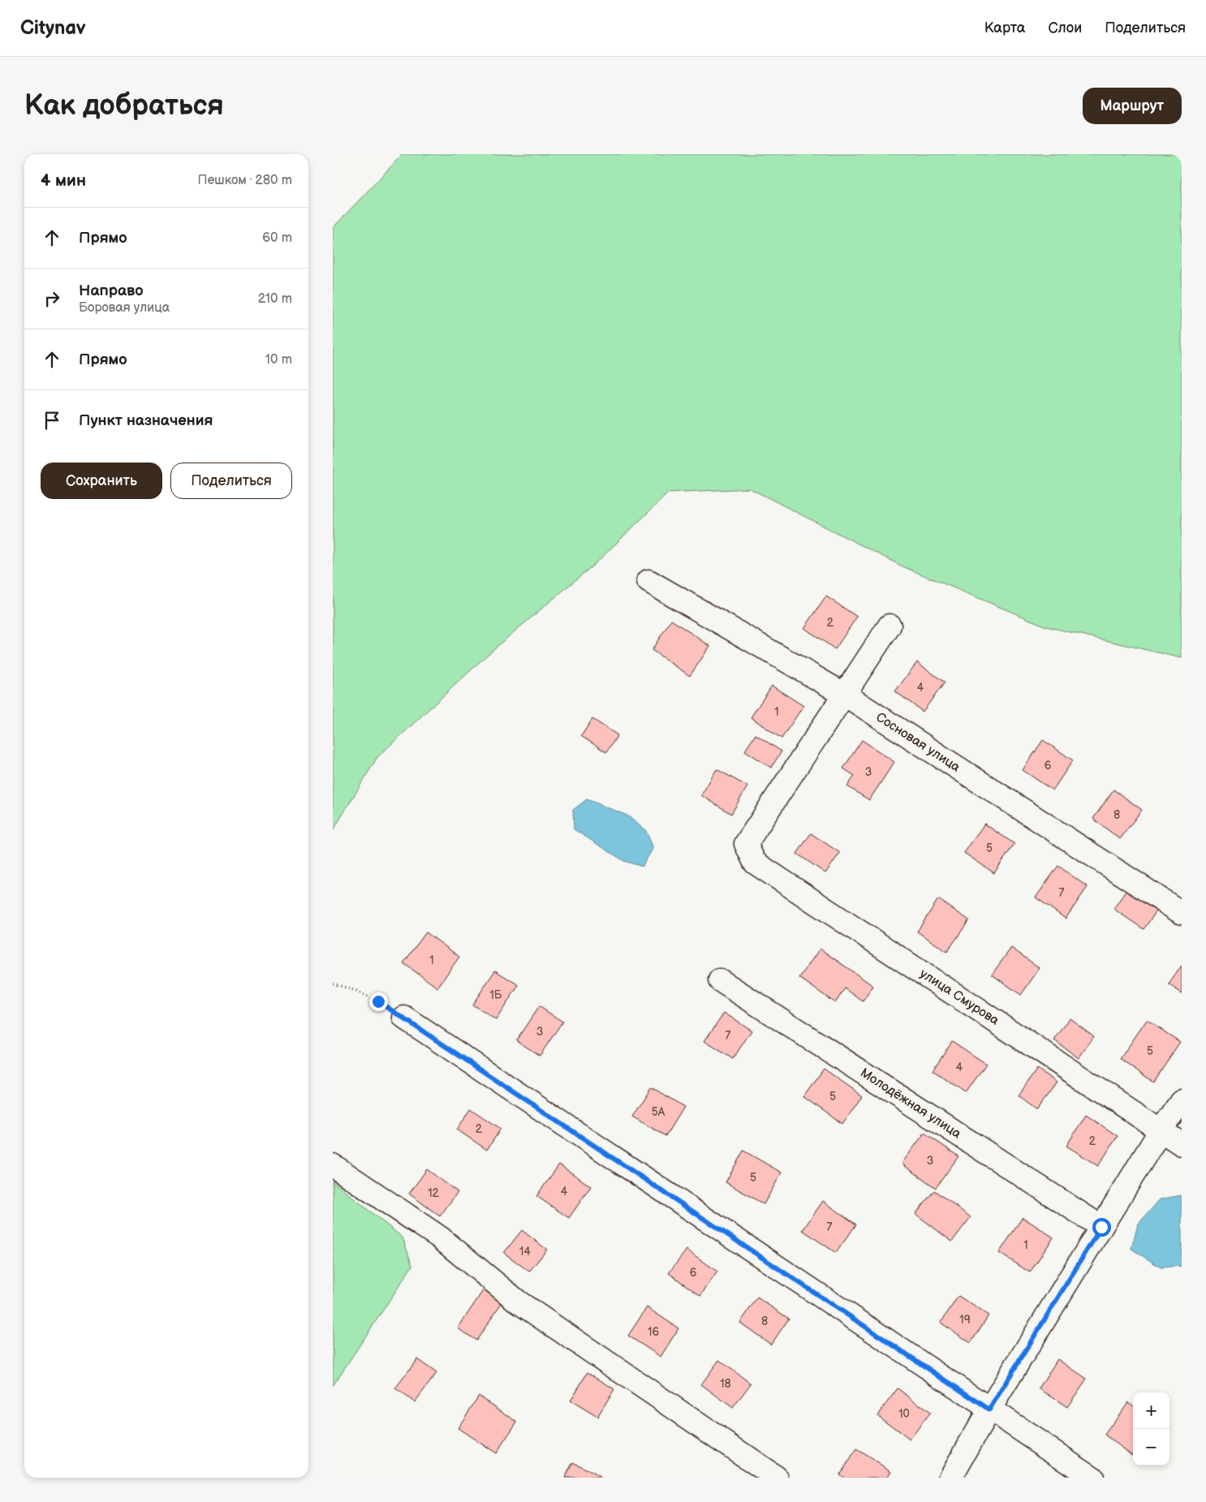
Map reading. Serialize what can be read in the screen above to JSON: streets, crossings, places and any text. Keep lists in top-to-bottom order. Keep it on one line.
{"streets":{"street":["Сосновая улица","улица Смурова","Молодёжная улица"]},"crossings":[["Сосновая улица","улица Смурова"]],"house_numbers":["2","4","1","6","3","8","5","7","1","1Б","3","7","5","4","5","5А","2","2","3","5","4","12","7","1","14","6","19","8","16","18","10"],"page":{"header":"Citynav","nav":["Карта","Слои","Поделиться"],"buttons":["Маршрут",["Сохранить","Поделиться"]],"title":"Как добраться","heading":["4 мин","Пешком · 280 m"],"list":[["Прямо","60 m"],["Направо","Боровая улица","210 m"],["Прямо","10 m"],"Пункт назначения"],"map_buttons":["+","−"]}}
